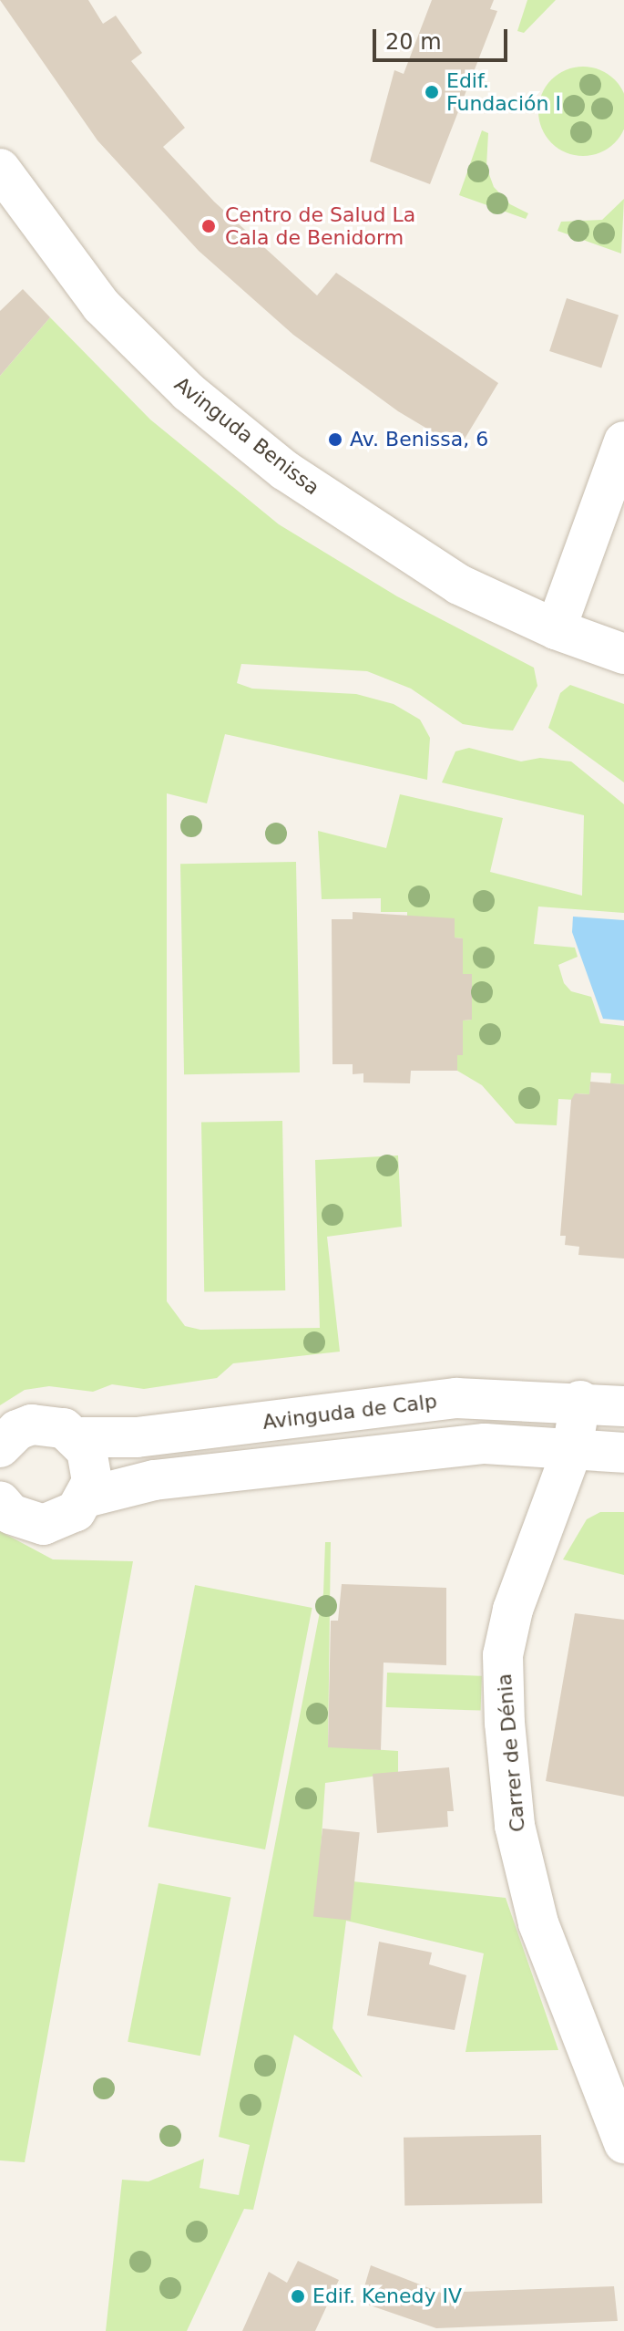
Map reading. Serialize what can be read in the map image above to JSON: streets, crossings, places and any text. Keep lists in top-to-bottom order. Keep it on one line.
{"streets":{"street":["Avinguda Benissa","Avinguda de Calp","Carrer de Dénia"]},"crossings":[["Avinguda de Calp","Carrer de Dénia"]],"places":["Edif. Fundación I","Centro de Salud La Cala de Benidorm","Av. Benissa, 6","Edif. Kenedy IV"],"scale_bar":"20 m"}
